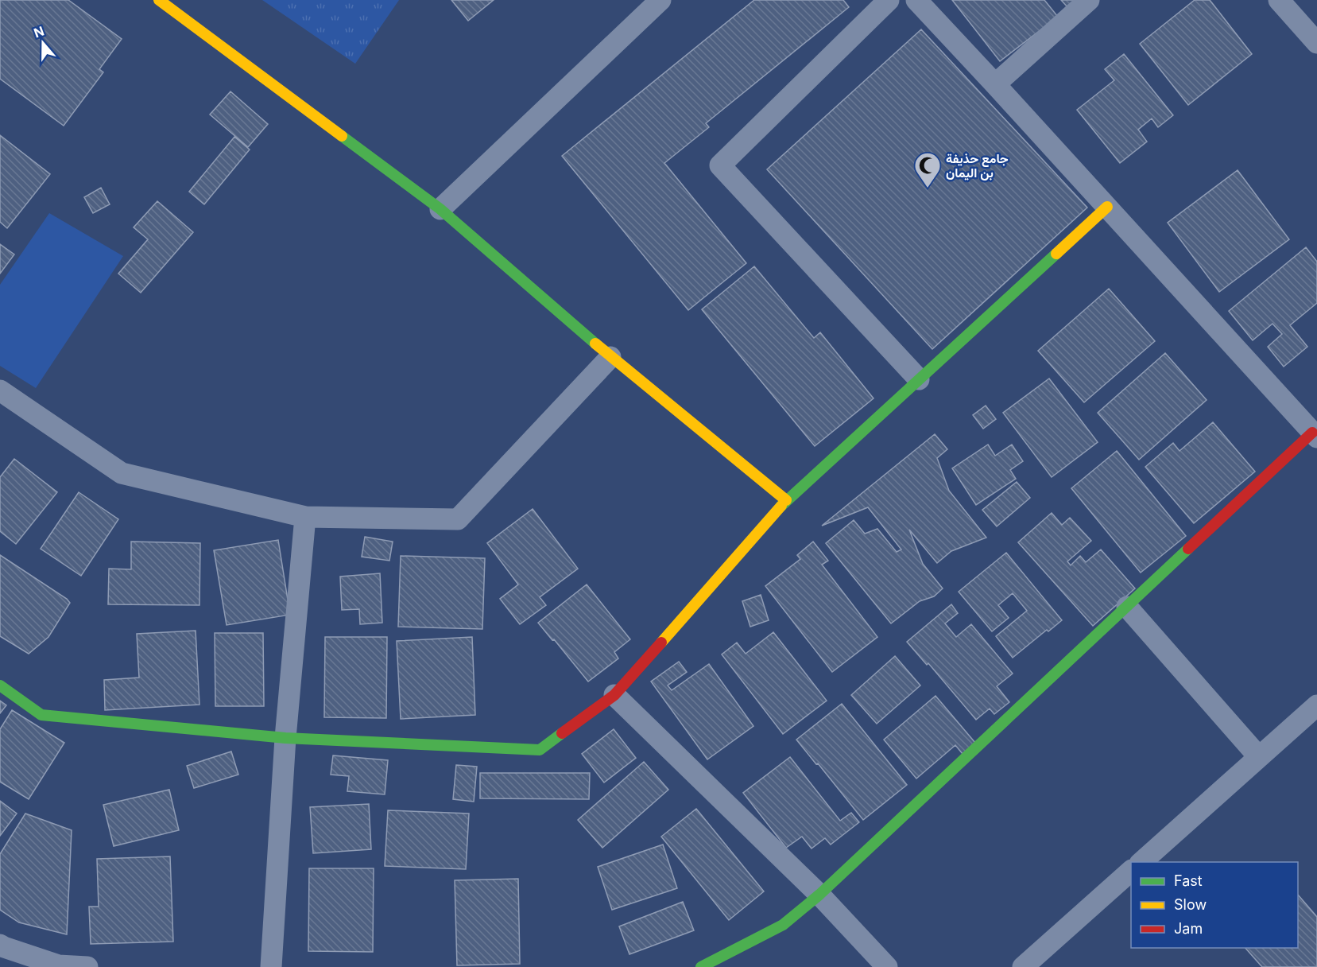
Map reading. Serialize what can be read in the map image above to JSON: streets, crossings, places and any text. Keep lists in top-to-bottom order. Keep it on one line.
{"places":{"mosque":["جامع حذيفة بن اليمان"]},"legend":["Fast","Slow","Jam"],"north":"top"}
